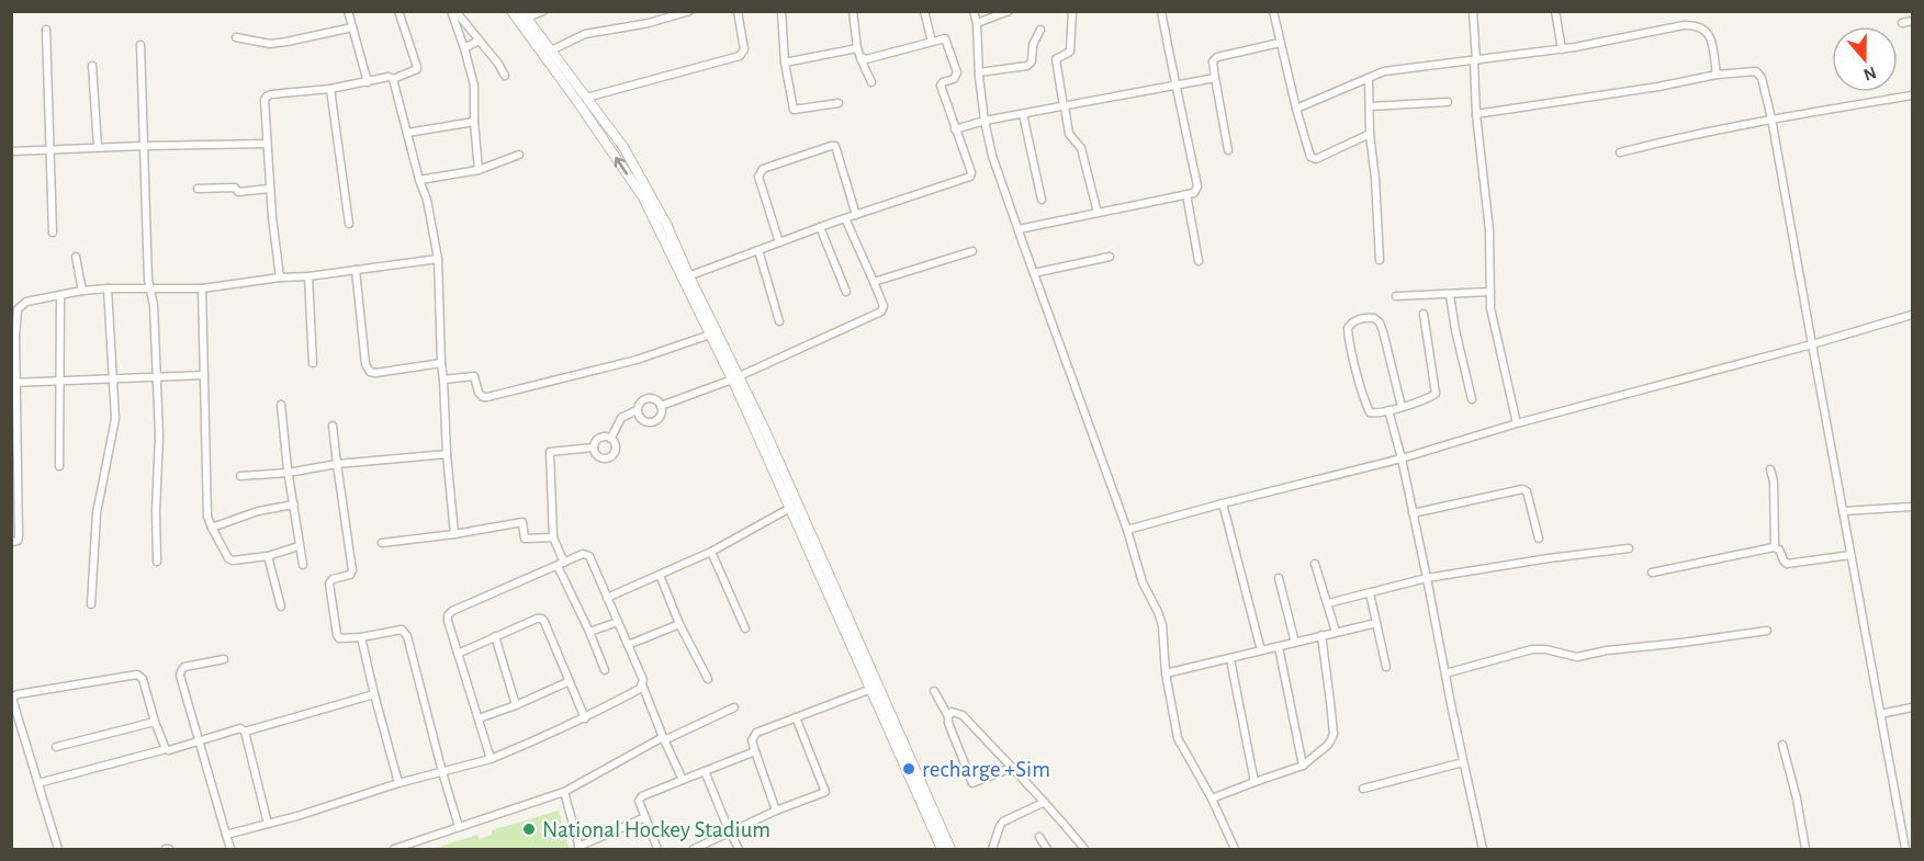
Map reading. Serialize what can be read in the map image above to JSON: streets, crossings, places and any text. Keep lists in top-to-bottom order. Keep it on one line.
{"places":["recharge +Sim","National Hockey Stadium"],"north":"bottom"}
